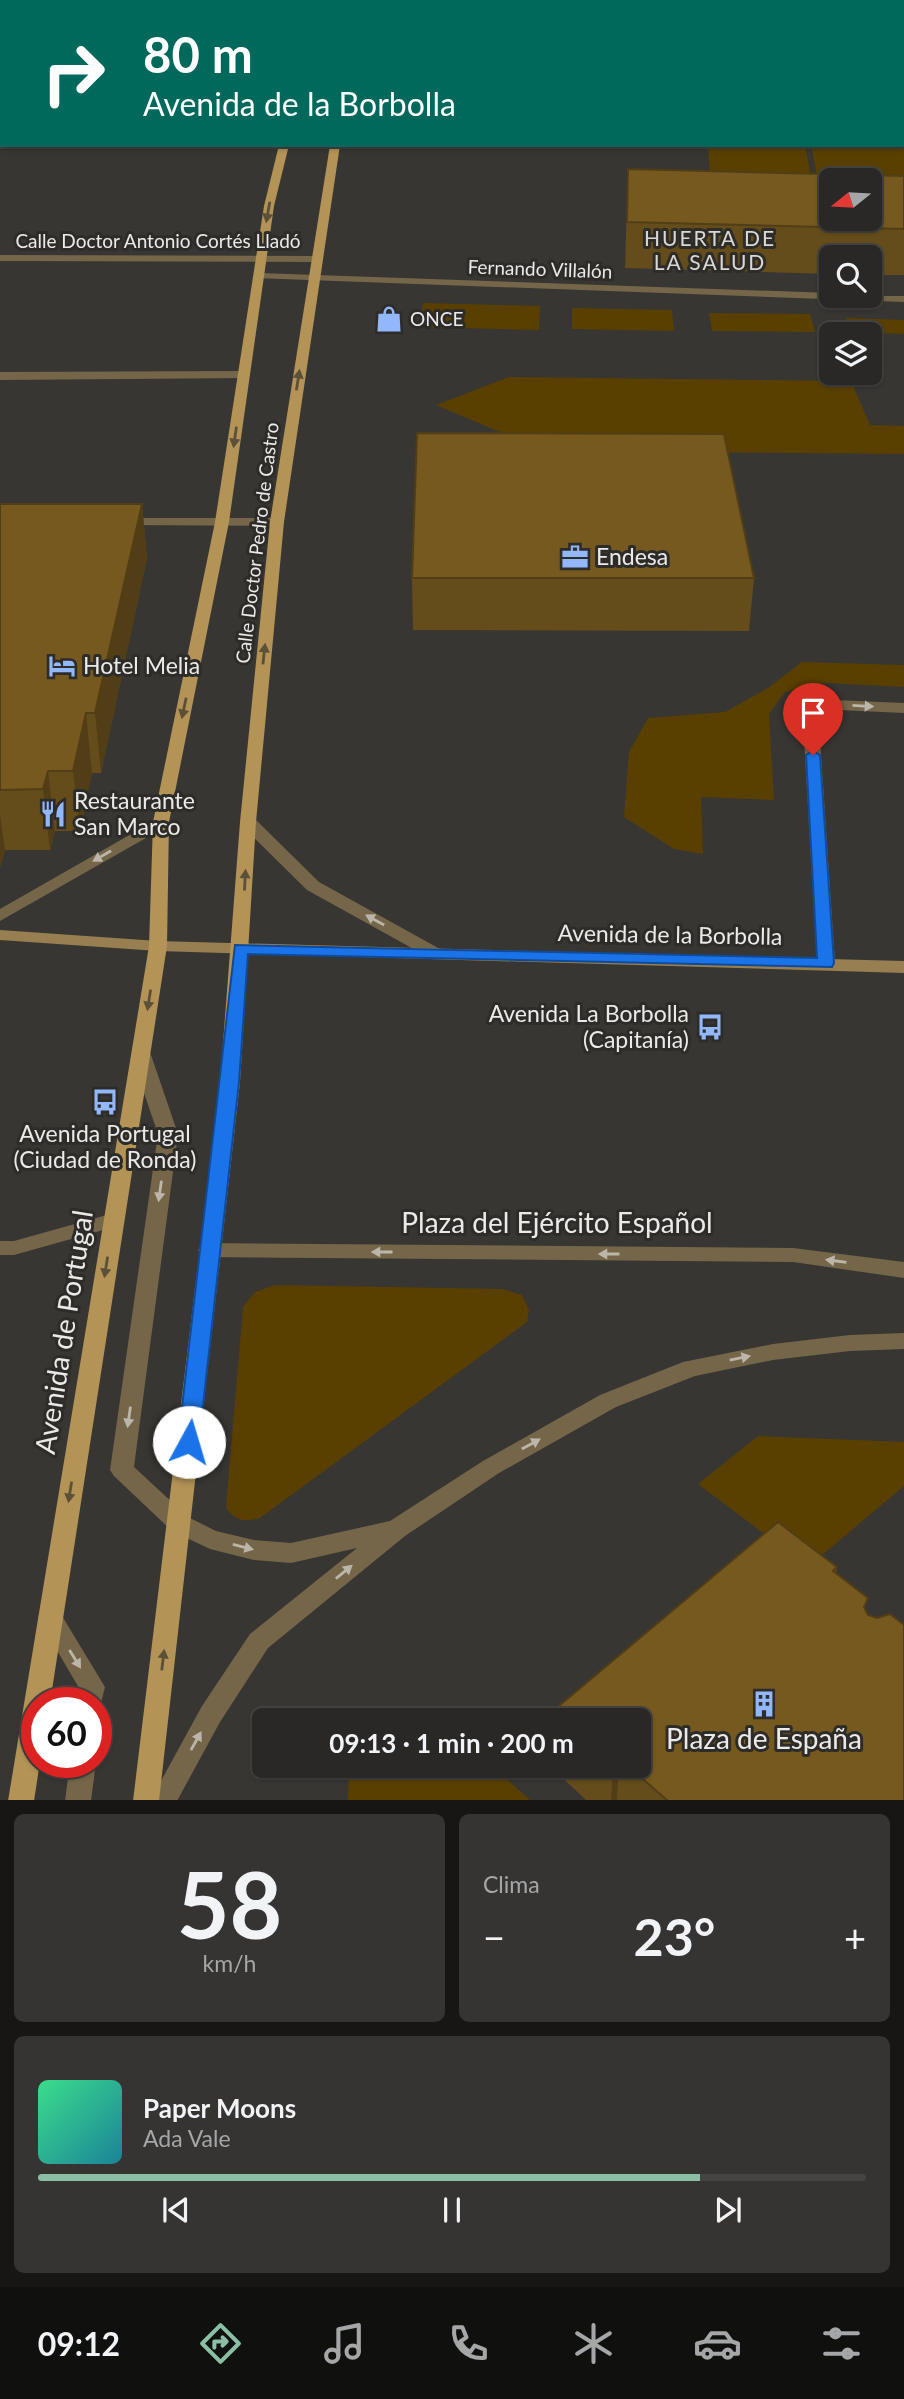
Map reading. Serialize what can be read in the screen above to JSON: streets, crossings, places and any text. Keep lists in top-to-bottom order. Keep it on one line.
{"streets":{"main road":["Calle Doctor Pedro de Castro","Avenida de la Borbolla","Avenida de Portugal"],"street":["Calle Doctor Antonio Cortés Lladó","Fernando Villalón","Plaza del Ejército Español"]},"crossings":[["Calle Doctor Antonio Cortés Lladó","Calle Doctor Pedro de Castro"],["Fernando Villalón","Calle Doctor Pedro de Castro"],["Calle Doctor Pedro de Castro","Avenida de la Borbolla"],["Calle Doctor Pedro de Castro","Avenida de Portugal"],["Avenida de la Borbolla","Avenida de Portugal"]],"districts":["HUERTA DE LA SALUD"],"places":{"shop":["ONCE"],"office":["Endesa"],"hotel":["Hotel Melia"],"restaurant":["Restaurante San Marco"],"bus stop":["Avenida La Borbolla (Capitanía)","Avenida Portugal (Ciudad de Ronda)"],"building":["Plaza de España"]},"north":"left","page":{"turn":["80 m","Avenida de la Borbolla"],"limit":"60","trip":"09:13 · 1 min · 200 m","tile":[["58","km/h"],"Clima"],"heat":["−","23°","+"],"song":["Paper Moons","Ada Vale"],"tabs":"09:12"}}
